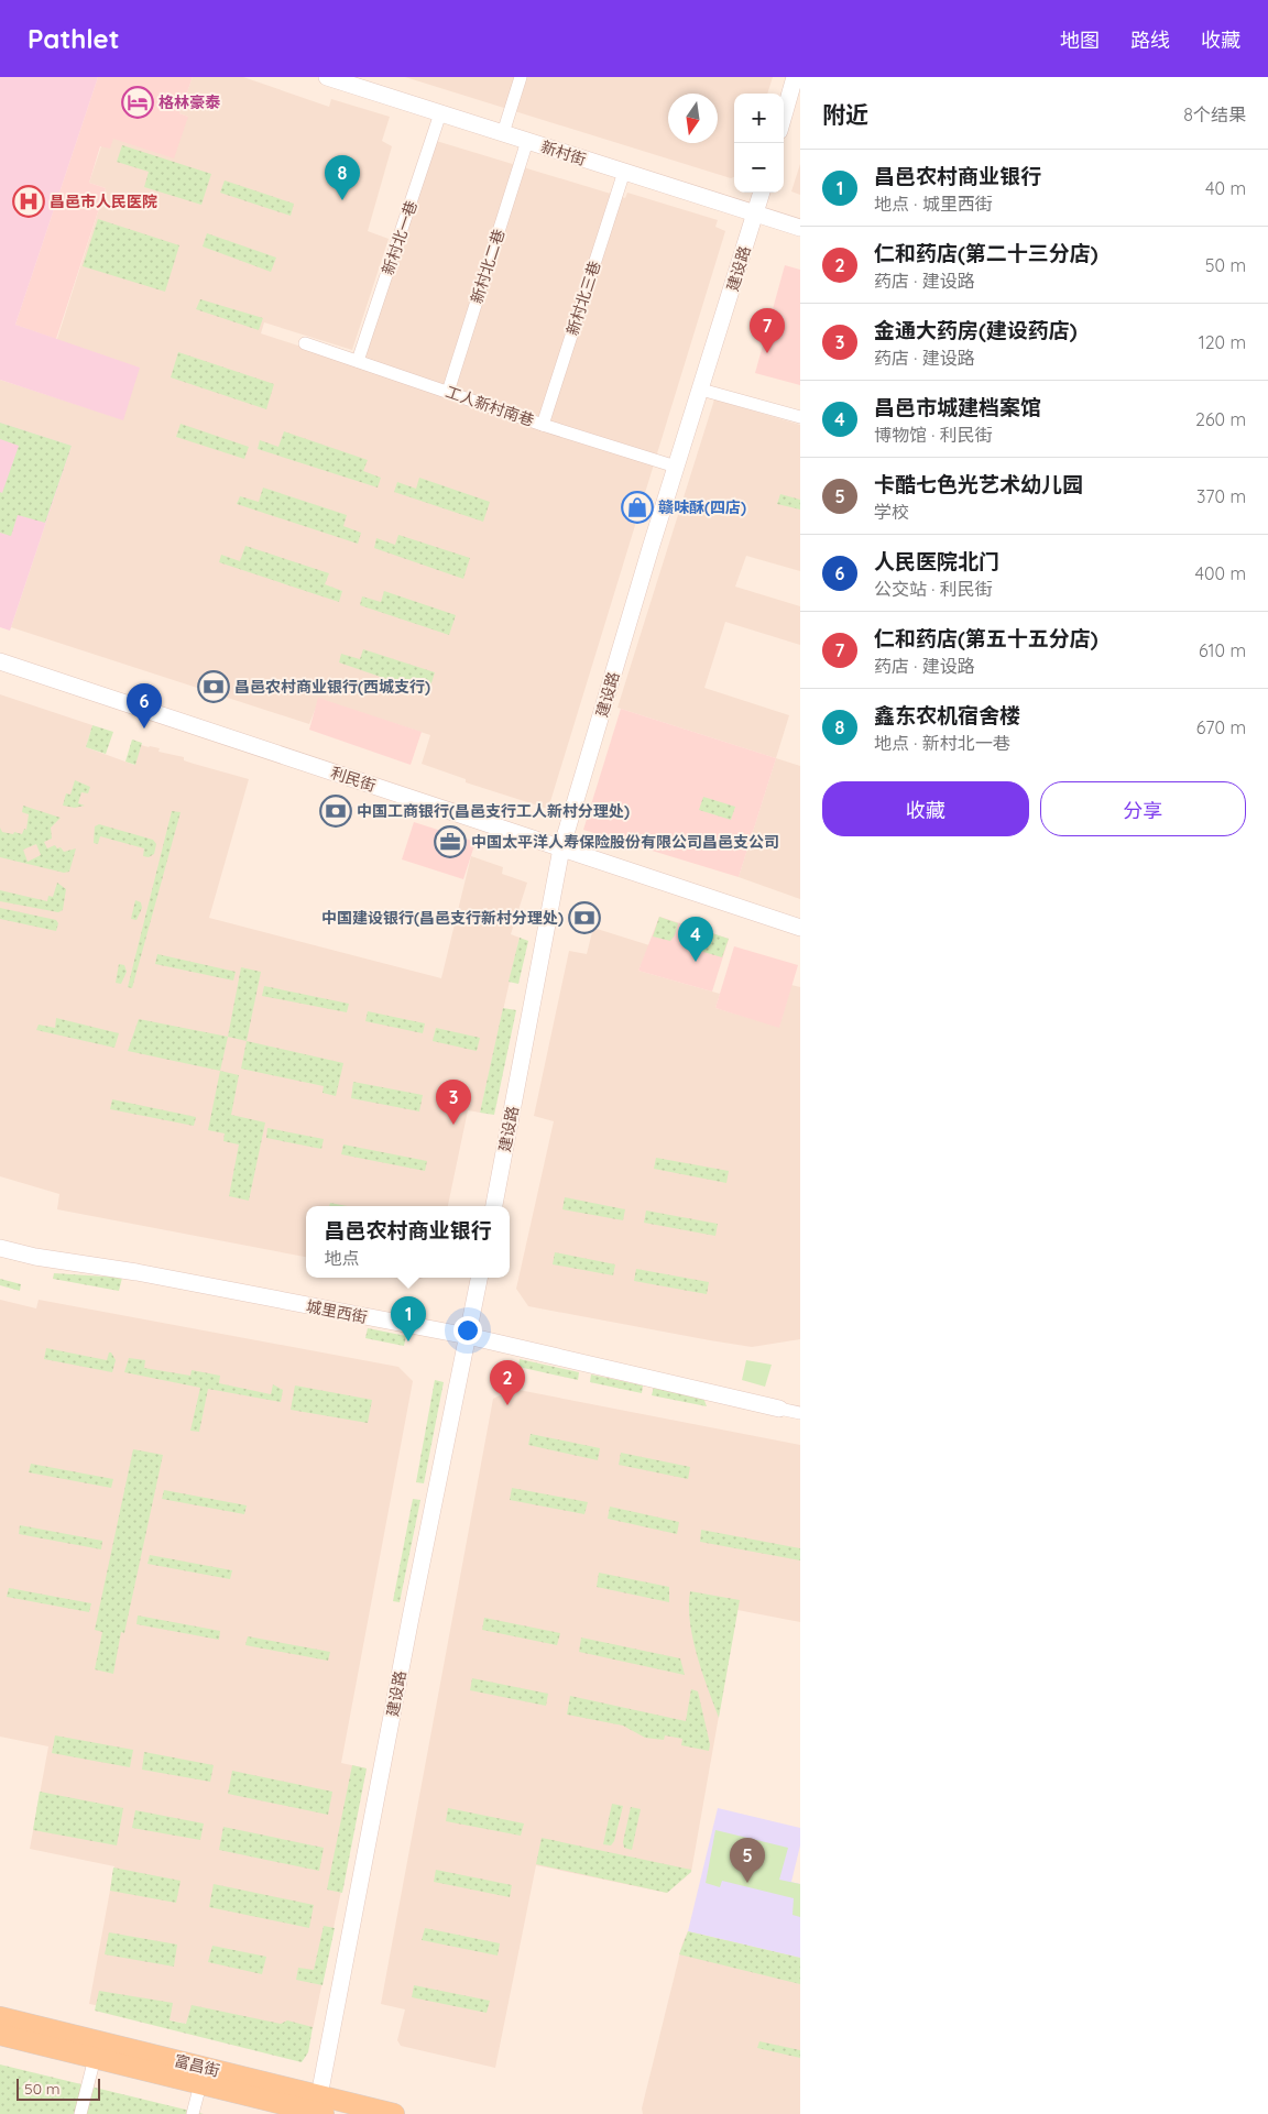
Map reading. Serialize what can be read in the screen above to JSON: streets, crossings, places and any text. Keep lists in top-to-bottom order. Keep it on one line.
{"streets":{"main road":["富昌街"],"street":["新村街","新村北一巷","新村北二巷","建设路","新村北三巷","工人新村南巷","利民街","城里西街"]},"crossings":[["新村街","新村北一巷"],["新村街","新村北二巷"],["新村街","建设路"],["新村街","新村北三巷"],["新村北一巷","工人新村南巷"],["新村北二巷","工人新村南巷"],["建设路","工人新村南巷"],["建设路","利民街"],["建设路","城里西街"],["建设路","富昌街"],["新村北三巷","工人新村南巷"]],"places":{"hotel":["格林豪泰"],"hospital":["昌邑市人民医院"],"shop":["赣味酥(四店)"],"bank":["昌邑农村商业银行(西城支行)","中国工商银行(昌邑支行工人新村分理处)","中国建设银行(昌邑支行新村分理处)"],"office":["中国太平洋人寿保险股份有限公司昌邑支公司"]},"scale_bar":"50 m","north":"bottom","page":{"header":"Pathlet","nav":["地图","路线","收藏"],"heading":["附近","8个结果"],"map_buttons":["+","−"],"list":[{"mark":"1","name":"昌邑农村商业银行","note":"地点 · 城里西街","value":"40 m"},{"mark":"2","name":"仁和药店(第二十三分店)","note":"药店 · 建设路","value":"50 m"},{"mark":"3","name":"金通大药房(建设药店)","note":"药店 · 建设路","value":"120 m"},{"mark":"4","name":"昌邑市城建档案馆","note":"博物馆 · 利民街","value":"260 m"},{"mark":"5","name":"卡酷七色光艺术幼儿园","note":"学校","value":"370 m"},{"mark":"6","name":"人民医院北门","note":"公交站 · 利民街","value":"400 m"},{"mark":"7","name":"仁和药店(第五十五分店)","note":"药店 · 建设路","value":"610 m"},{"mark":"8","name":"鑫东农机宿舍楼","note":"地点 · 新村北一巷","value":"670 m"}],"pins":["8","7","6","4","3","1","2","5"],"buttons":["收藏","分享"],"popup":["昌邑农村商业银行","地点"],"scale":"50 m"}}
